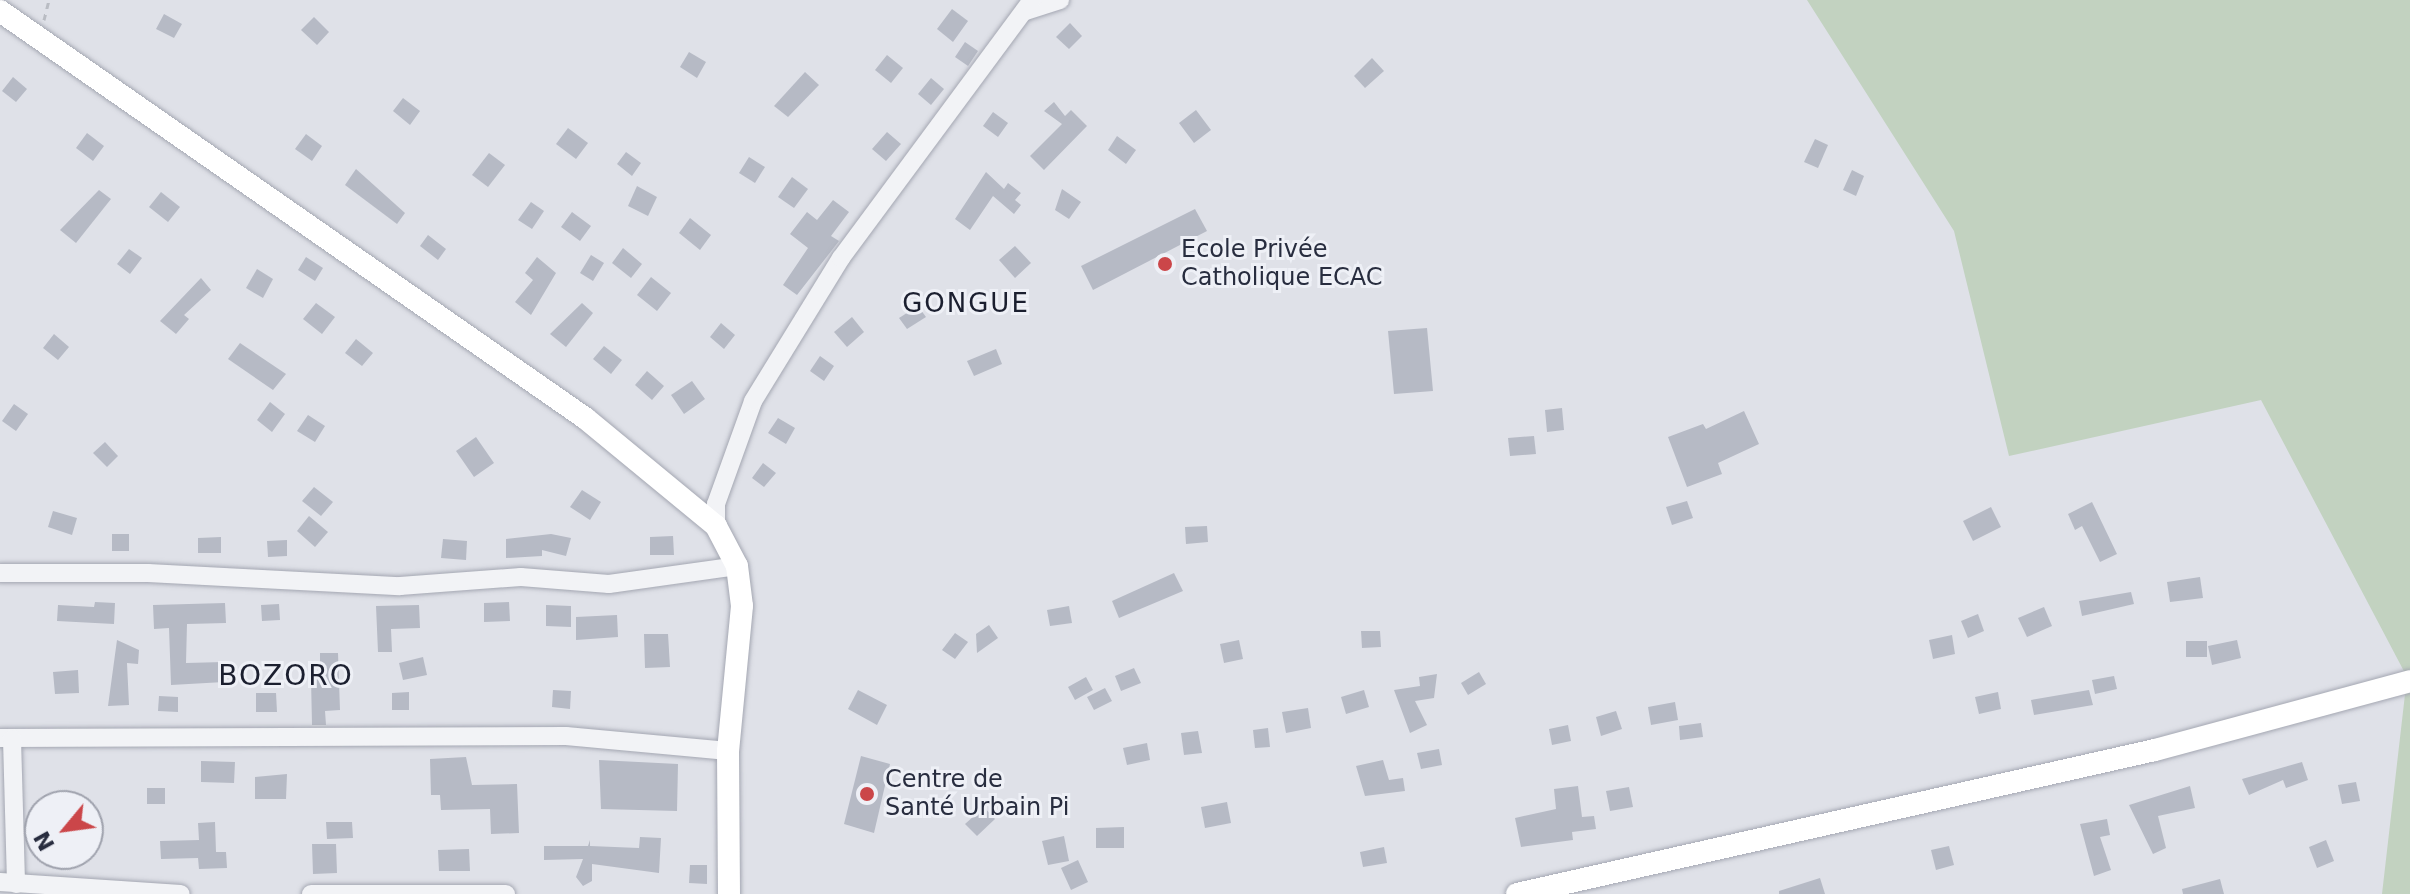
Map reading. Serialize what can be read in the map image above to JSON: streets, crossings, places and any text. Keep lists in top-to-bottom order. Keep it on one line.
{"districts":["GONGUE","BOZORO"],"places":["Ecole Privée Catholique ECAC","Centre de Santé Urbain Pi"],"north":"bottom left"}
